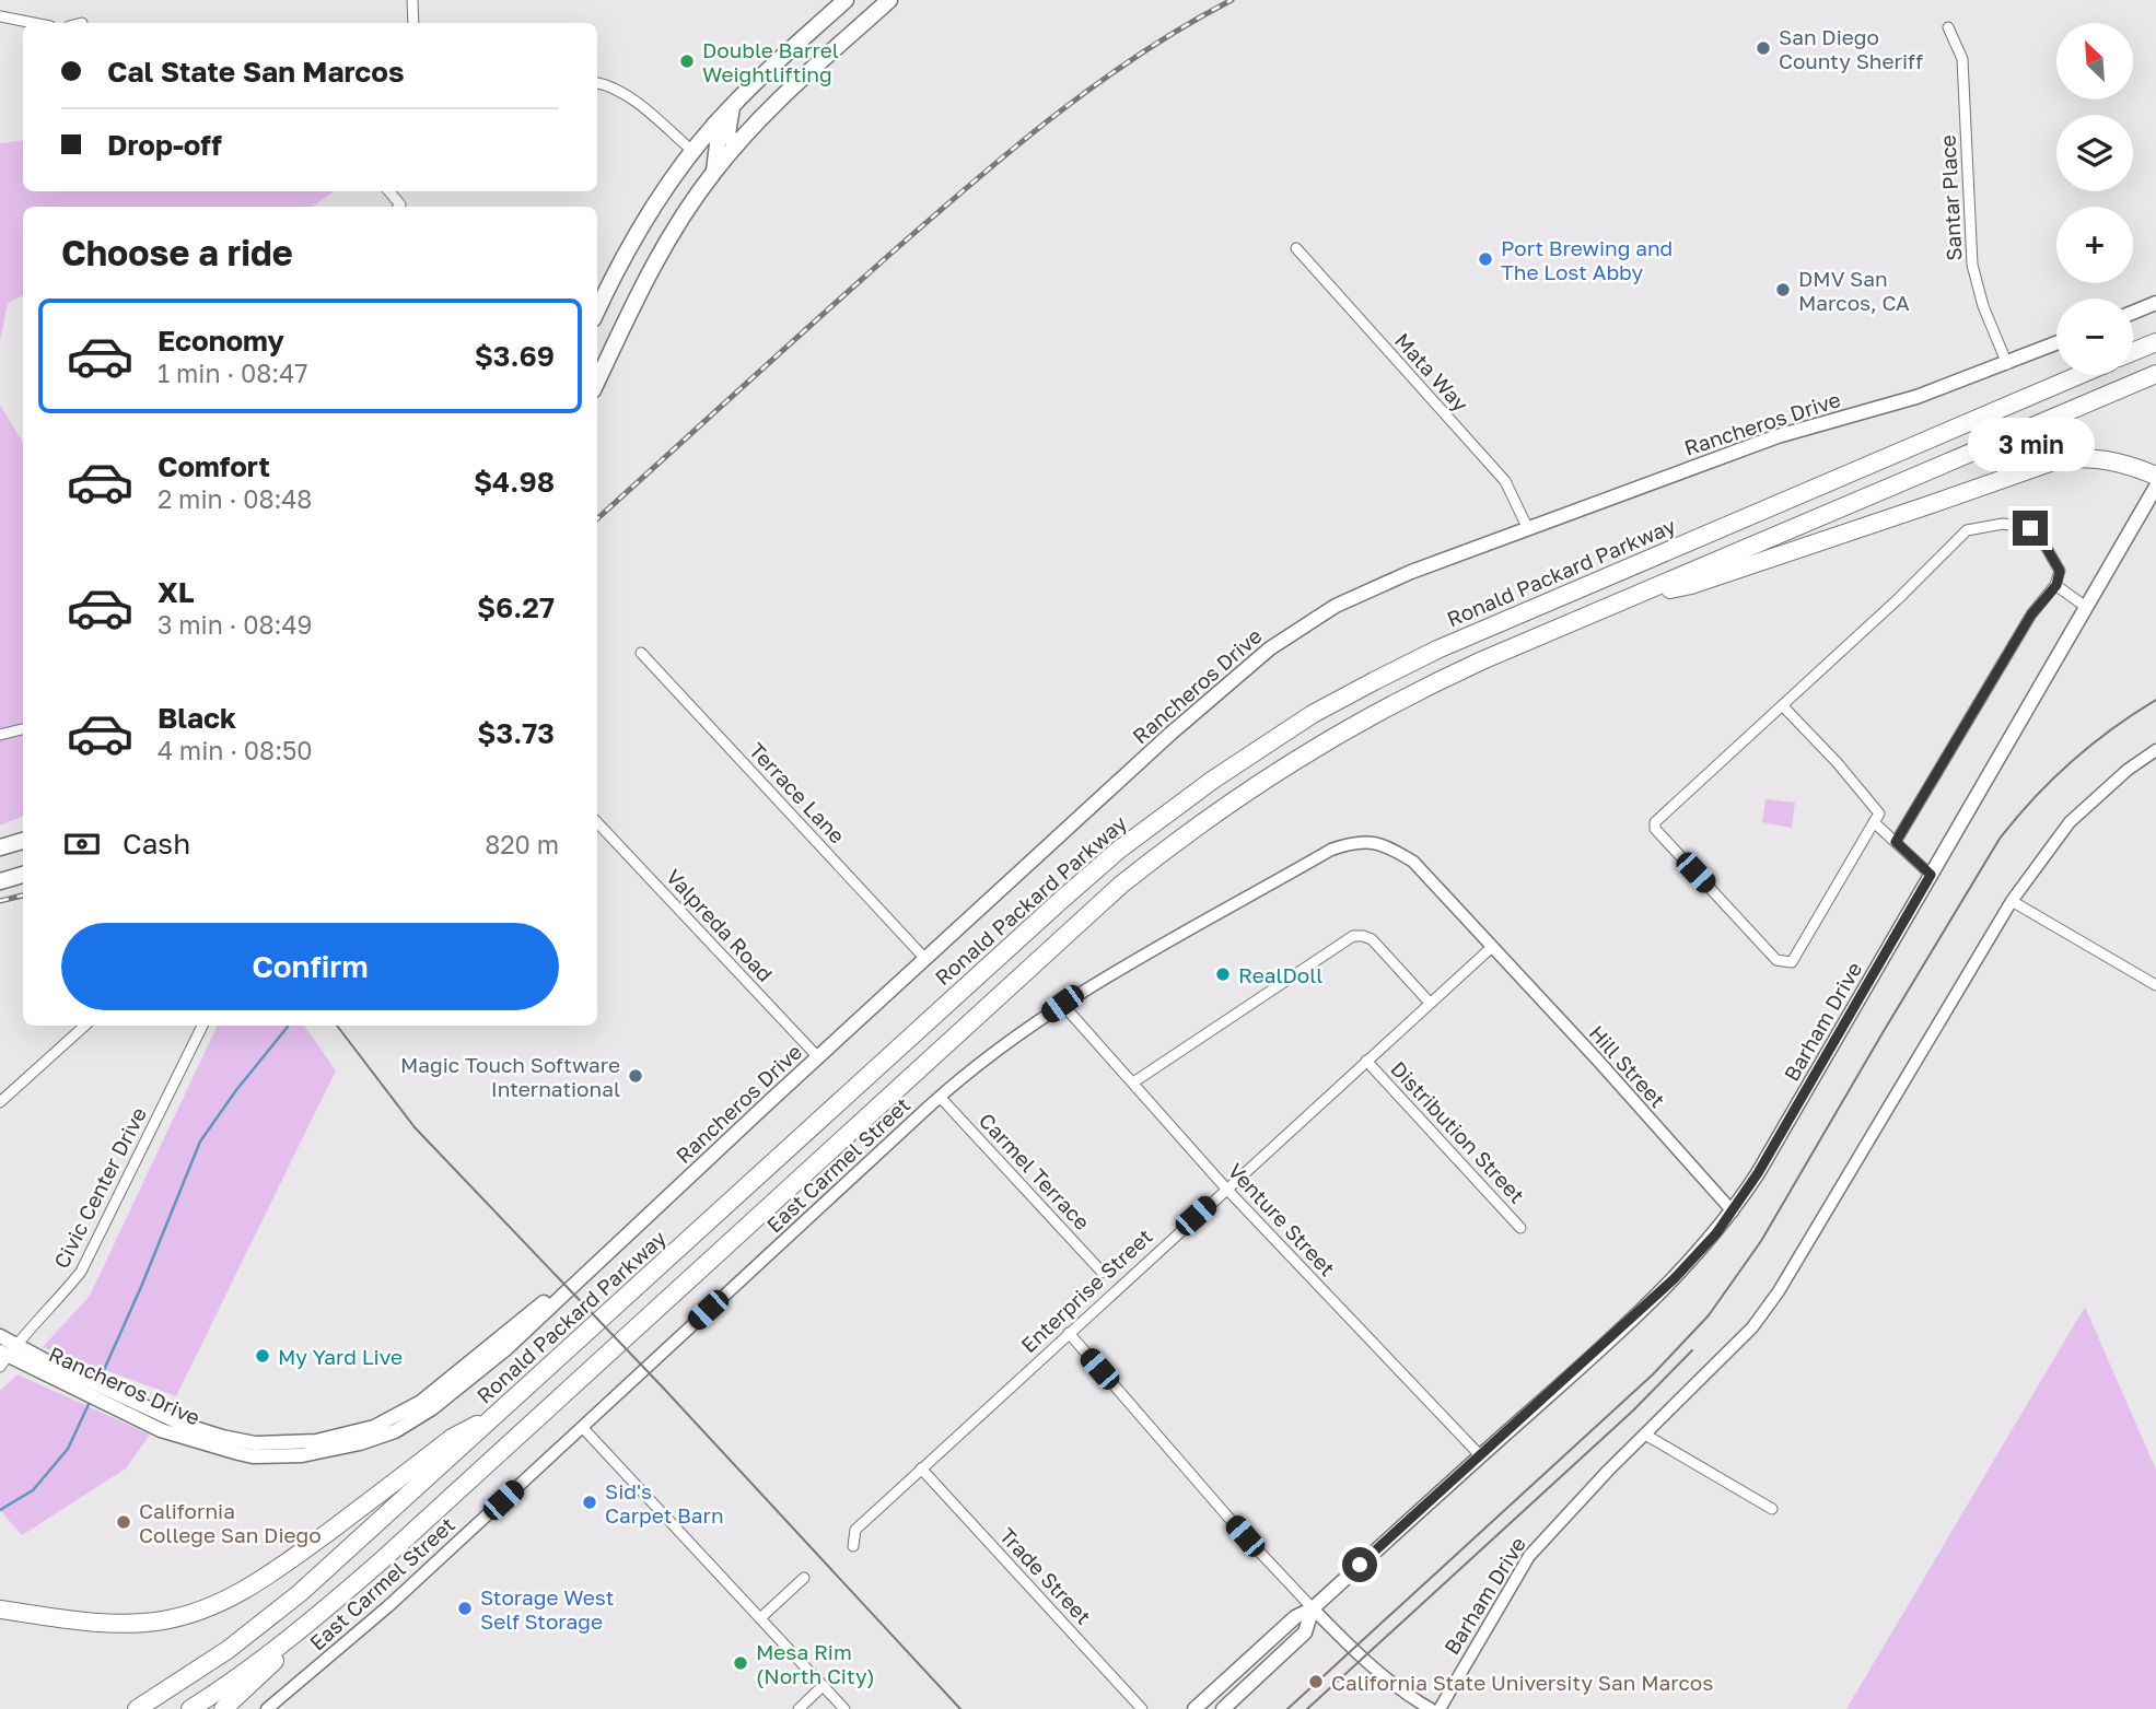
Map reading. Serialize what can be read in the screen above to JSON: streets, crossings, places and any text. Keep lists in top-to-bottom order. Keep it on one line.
{"streets":{"highway":["Ronald Packard Parkway"],"main road":["Rancheros Drive","Barham Drive"],"street":["Santar Place","Mata Way","Terrace Lane","Valpreda Road","Hill Street","Distribution Street","East Carmel Street","Carmel Terrace","Civic Center Drive","Venture Street","Enterprise Street","Trade Street"]},"crossings":[["Santar Place","Rancheros Drive"],["Mata Way","Rancheros Drive"],["Rancheros Drive","Terrace Lane"],["Rancheros Drive","Valpreda Road"],["Rancheros Drive","Civic Center Drive"],["Barham Drive","Hill Street"],["Barham Drive","Venture Street"],["Hill Street","East Carmel Street"],["Hill Street","Enterprise Street"],["Distribution Street","Enterprise Street"],["East Carmel Street","Carmel Terrace"],["East Carmel Street","Venture Street"],["East Carmel Street","Enterprise Street"],["Venture Street","Enterprise Street"],["Enterprise Street","Trade Street"]],"places":["San Diego County Sheriff","Double Barrel Weightlifting","Port Brewing and The Lost Abby","DMV San Marcos, CA","RealDoll","Magic Touch Software International","My Yard Live","Sid's Carpet Barn","California College San Diego","Storage West Self Storage","Mesa Rim (North City)","California State University San Marcos"],"north":"top left","page":{"map_buttons":["+","−"],"banner":["Cal State San Marcos","Drop-off"],"heading":"Choose a ride","list":[{"name":"Economy","note":"1 min · 08:47","value":"$3.69"},{"name":"Comfort","note":"2 min · 08:48","value":"$4.98"},{"name":"XL","note":"3 min · 08:49","value":"$6.27"},{"name":"Black","note":"4 min · 08:50","value":"$3.73"}],"bubble":"3 min","pay":["Cash","820 m"],"buttons":"Confirm"}}
